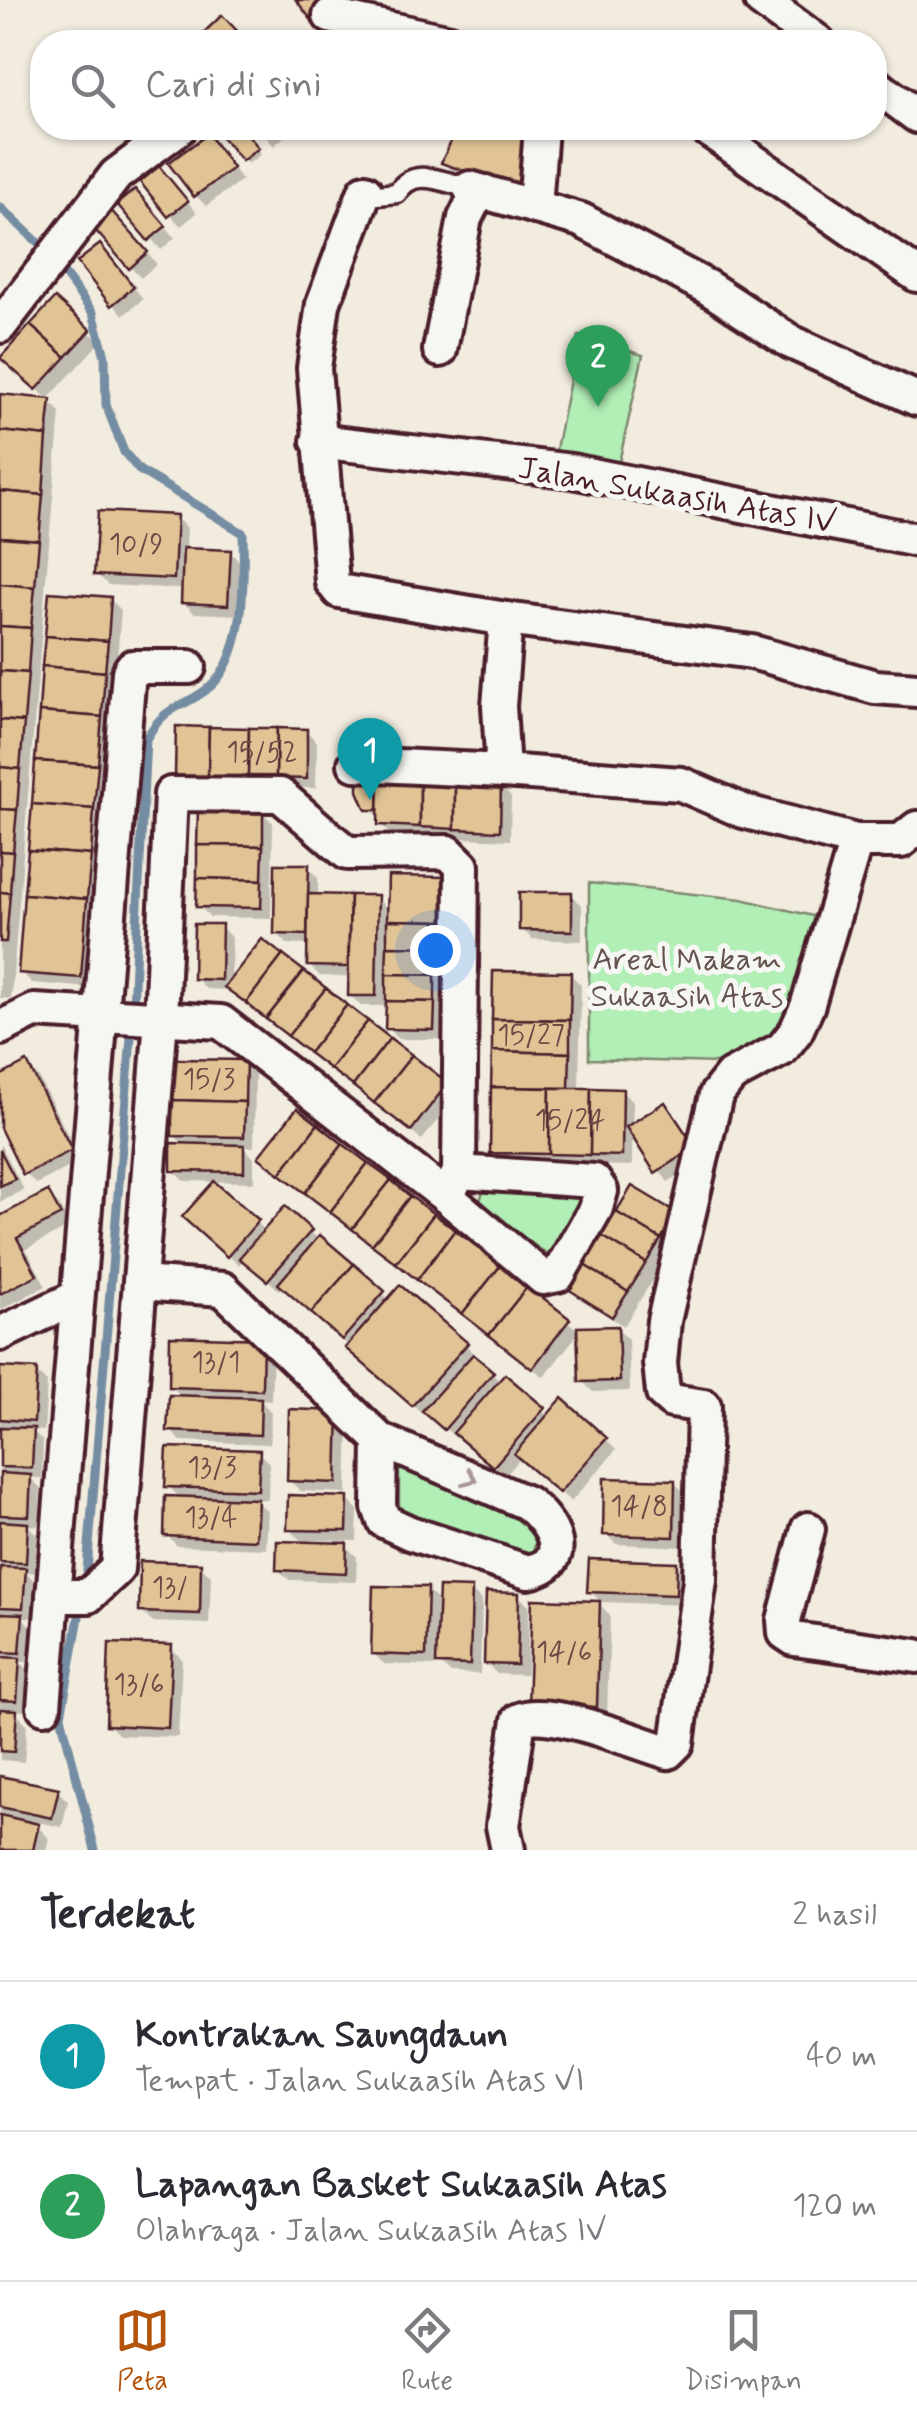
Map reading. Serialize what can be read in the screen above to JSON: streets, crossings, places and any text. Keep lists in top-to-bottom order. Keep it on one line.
{"streets":{"street":["Jalan Sukaasih Atas IV"]},"parks":["Areal Makam Sukaasih Atas"],"house_numbers":["10/9","15/52","15/27","15/3","15/24","13/1","13/3","14/8","13/4","13/","14/6","13/6"],"page":{"search":"Cari di sini","pins":["2","1"],"heading":["Terdekat","2 hasil"],"list":[{"mark":"1","name":"Kontrakan Saungdaun","note":"Tempat · Jalan Sukaasih Atas VI","value":"40 m"},{"mark":"2","name":"Lapangan Basket Sukaasih Atas","note":"Olahraga · Jalan Sukaasih Atas IV","value":"120 m"}],"nav":["Peta","Rute","Disimpan"]}}
